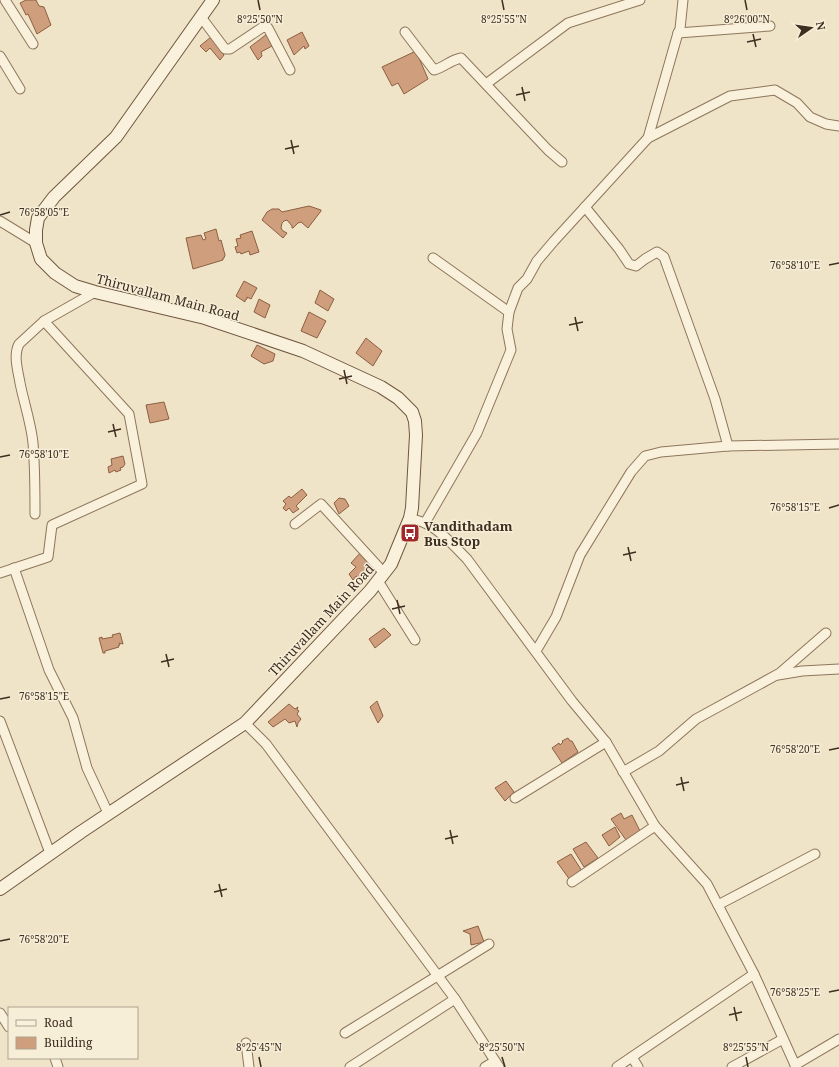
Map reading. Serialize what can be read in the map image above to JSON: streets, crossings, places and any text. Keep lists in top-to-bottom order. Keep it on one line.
{"streets":{"main road":["Thiruvallam Main Road"]},"places":{"bus stop":["Vandithadam Bus Stop"]},"legend":["Road","Building"],"north":"right","coordinates":["8°25'50\"N","8°25'55\"N","8°26'00\"N","76°58'05\"E","76°58'10\"E","76°58'15\"E","76°58'20\"E","76°58'25\"E","8°25'45\"N"]}
